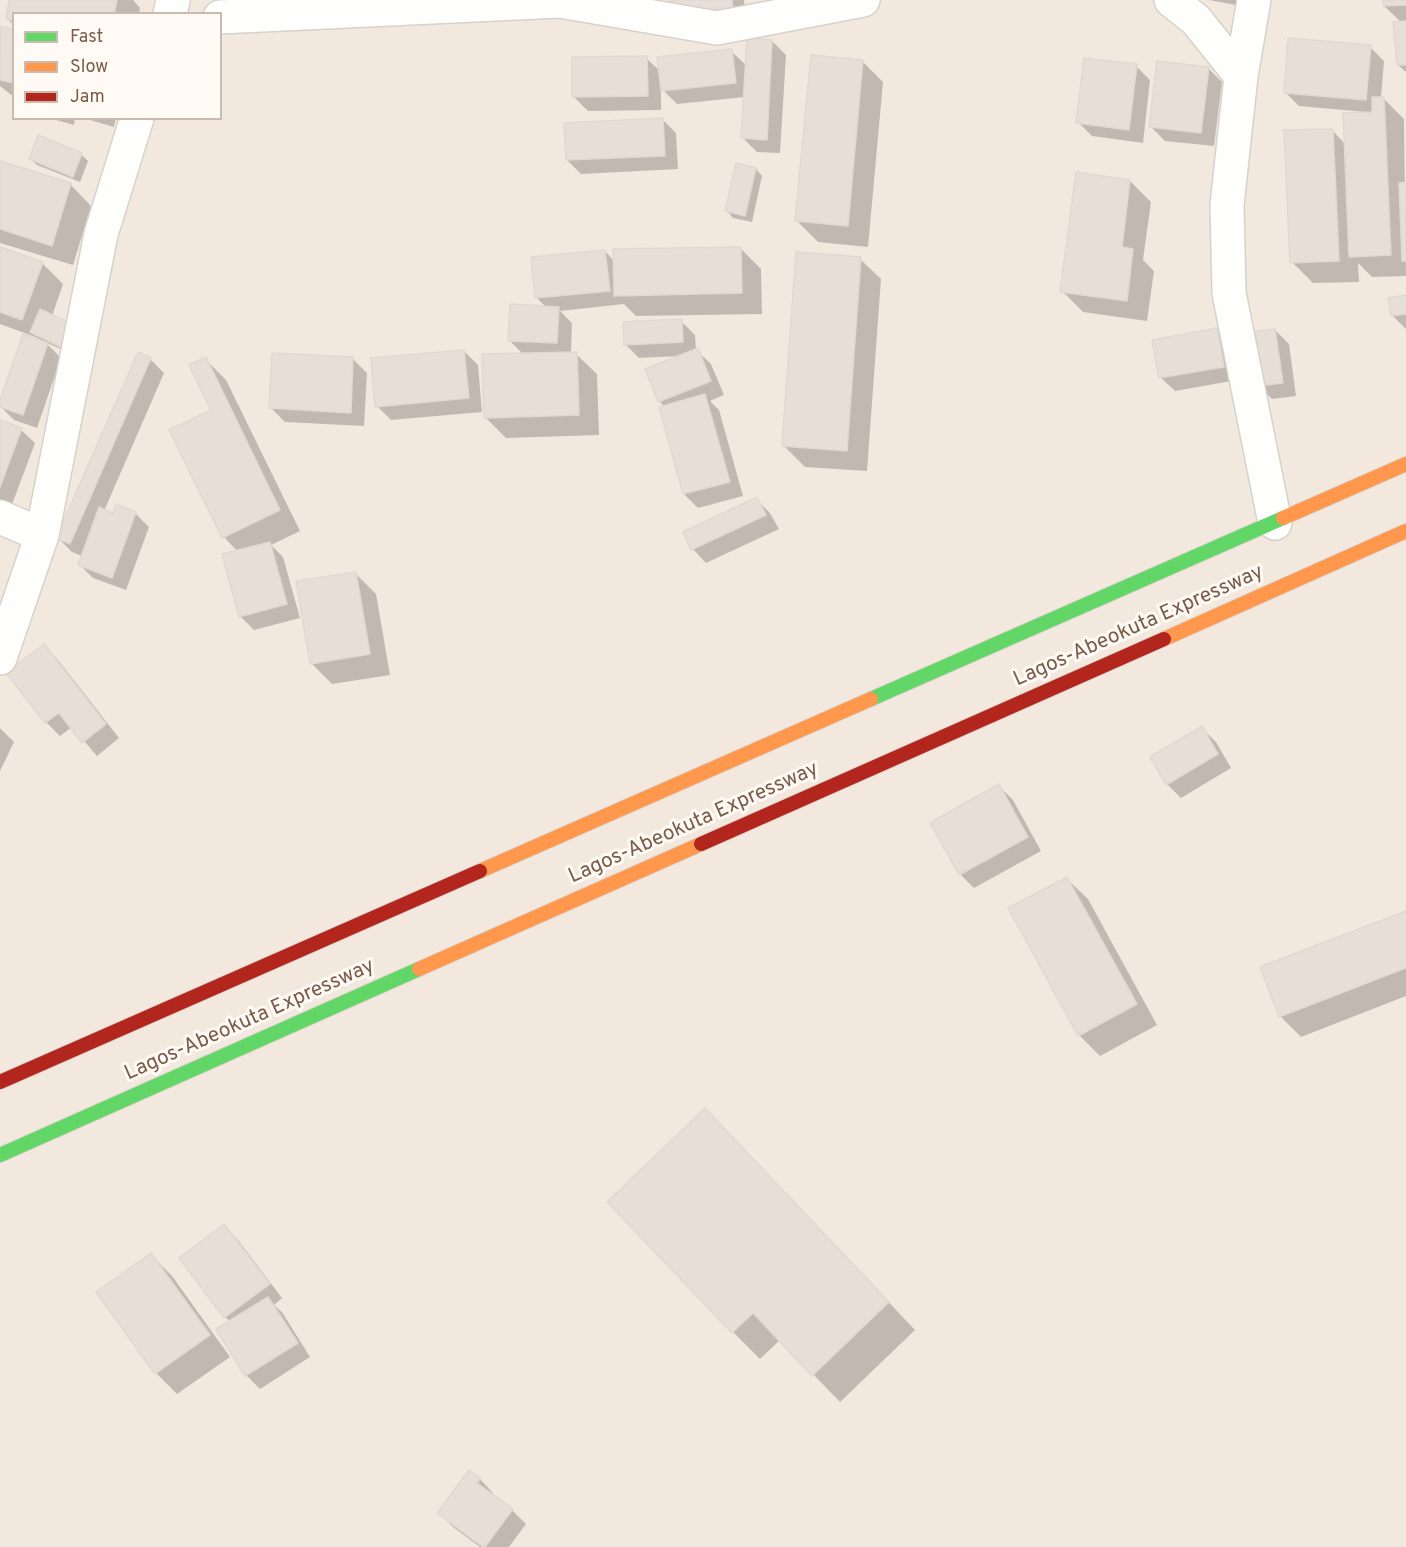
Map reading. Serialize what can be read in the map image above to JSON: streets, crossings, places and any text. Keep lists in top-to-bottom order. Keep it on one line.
{"streets":{"highway":["Lagos-Abeokuta Expressway"]},"legend":["Fast","Slow","Jam"]}
